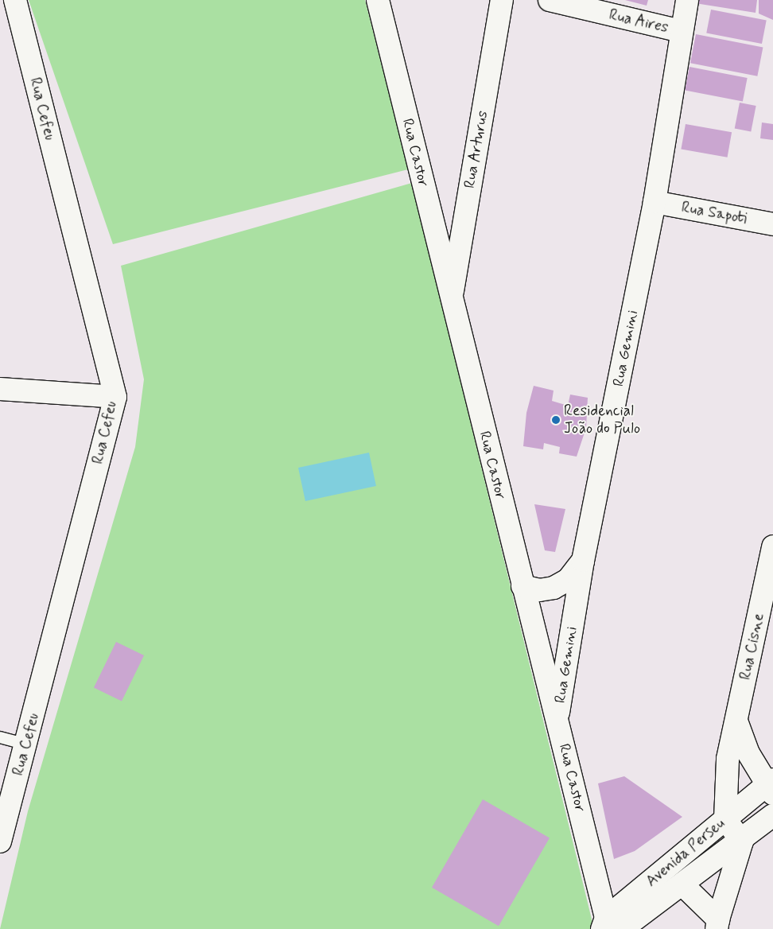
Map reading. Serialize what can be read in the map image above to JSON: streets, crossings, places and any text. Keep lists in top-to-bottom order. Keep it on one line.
{"streets":{"street":["Rua Aires","Rua Cefeu","Rua Arturus","Rua Castor","Rua Sapoti","Rua Gemini","Rua Cisne","Avenida Perseu"]},"crossings":[["Rua Aires","Rua Gemini"],["Rua Arturus","Rua Castor"],["Rua Castor","Rua Gemini"],["Rua Castor","Avenida Perseu"],["Rua Sapoti","Rua Gemini"],["Rua Cisne","Avenida Perseu"]],"places":["Residencial João do Pulo"]}
